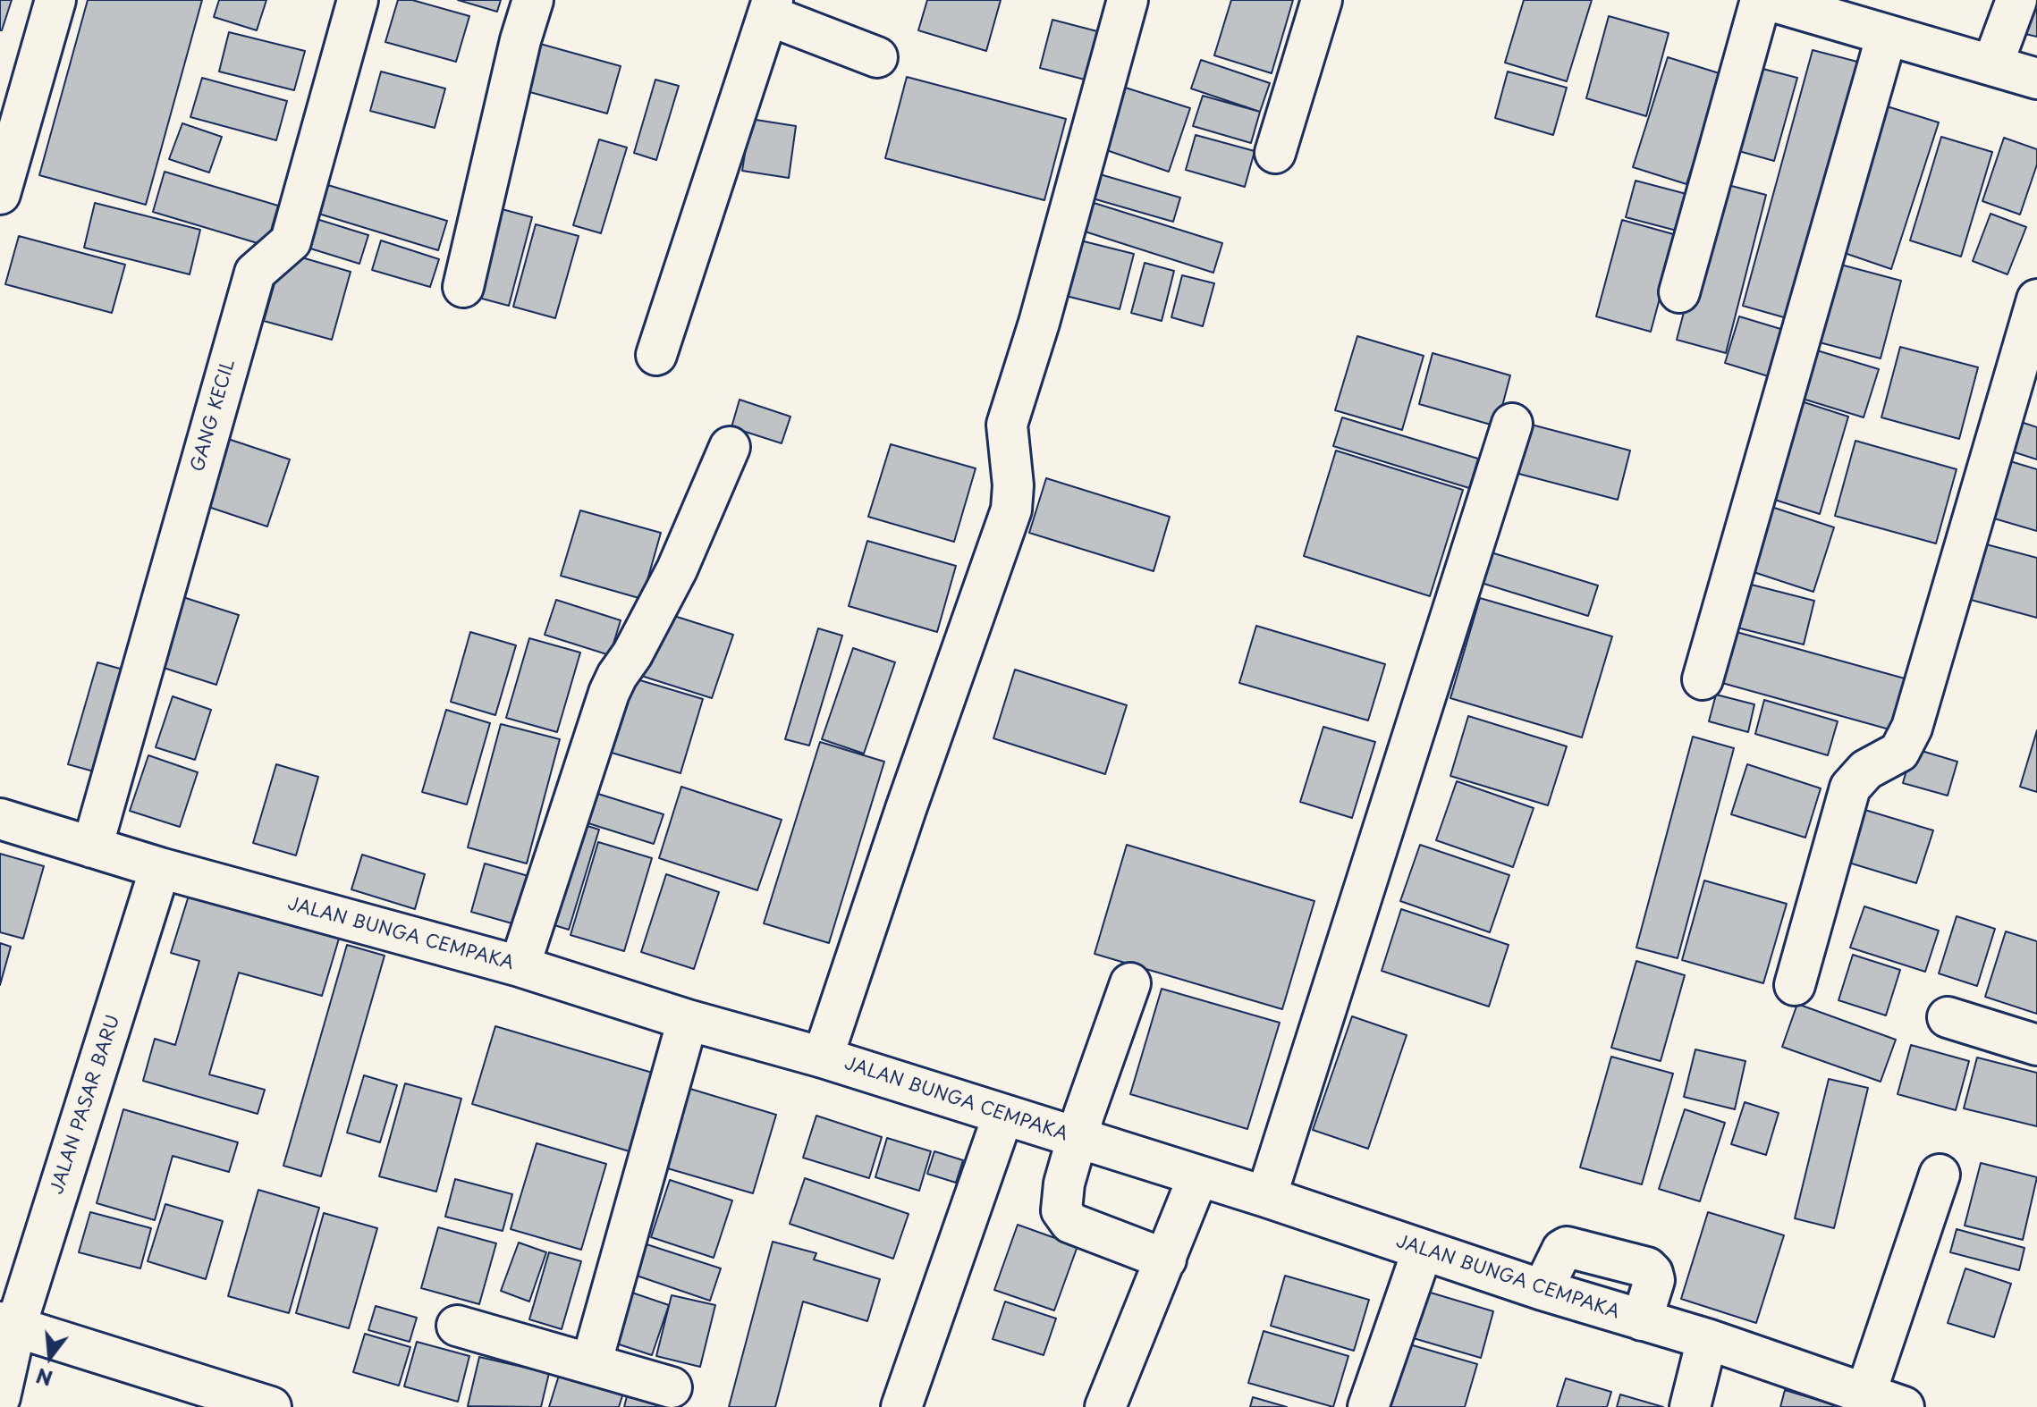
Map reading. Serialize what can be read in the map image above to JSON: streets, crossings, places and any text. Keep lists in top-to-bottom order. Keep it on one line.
{"streets":{"street":["GANG KECIL","JALAN BUNGA CEMPAKA","JALAN PASAR BARU"]},"crossings":[["GANG KECIL","JALAN BUNGA CEMPAKA"],["JALAN BUNGA CEMPAKA","JALAN PASAR BARU"]],"north":"bottom"}
